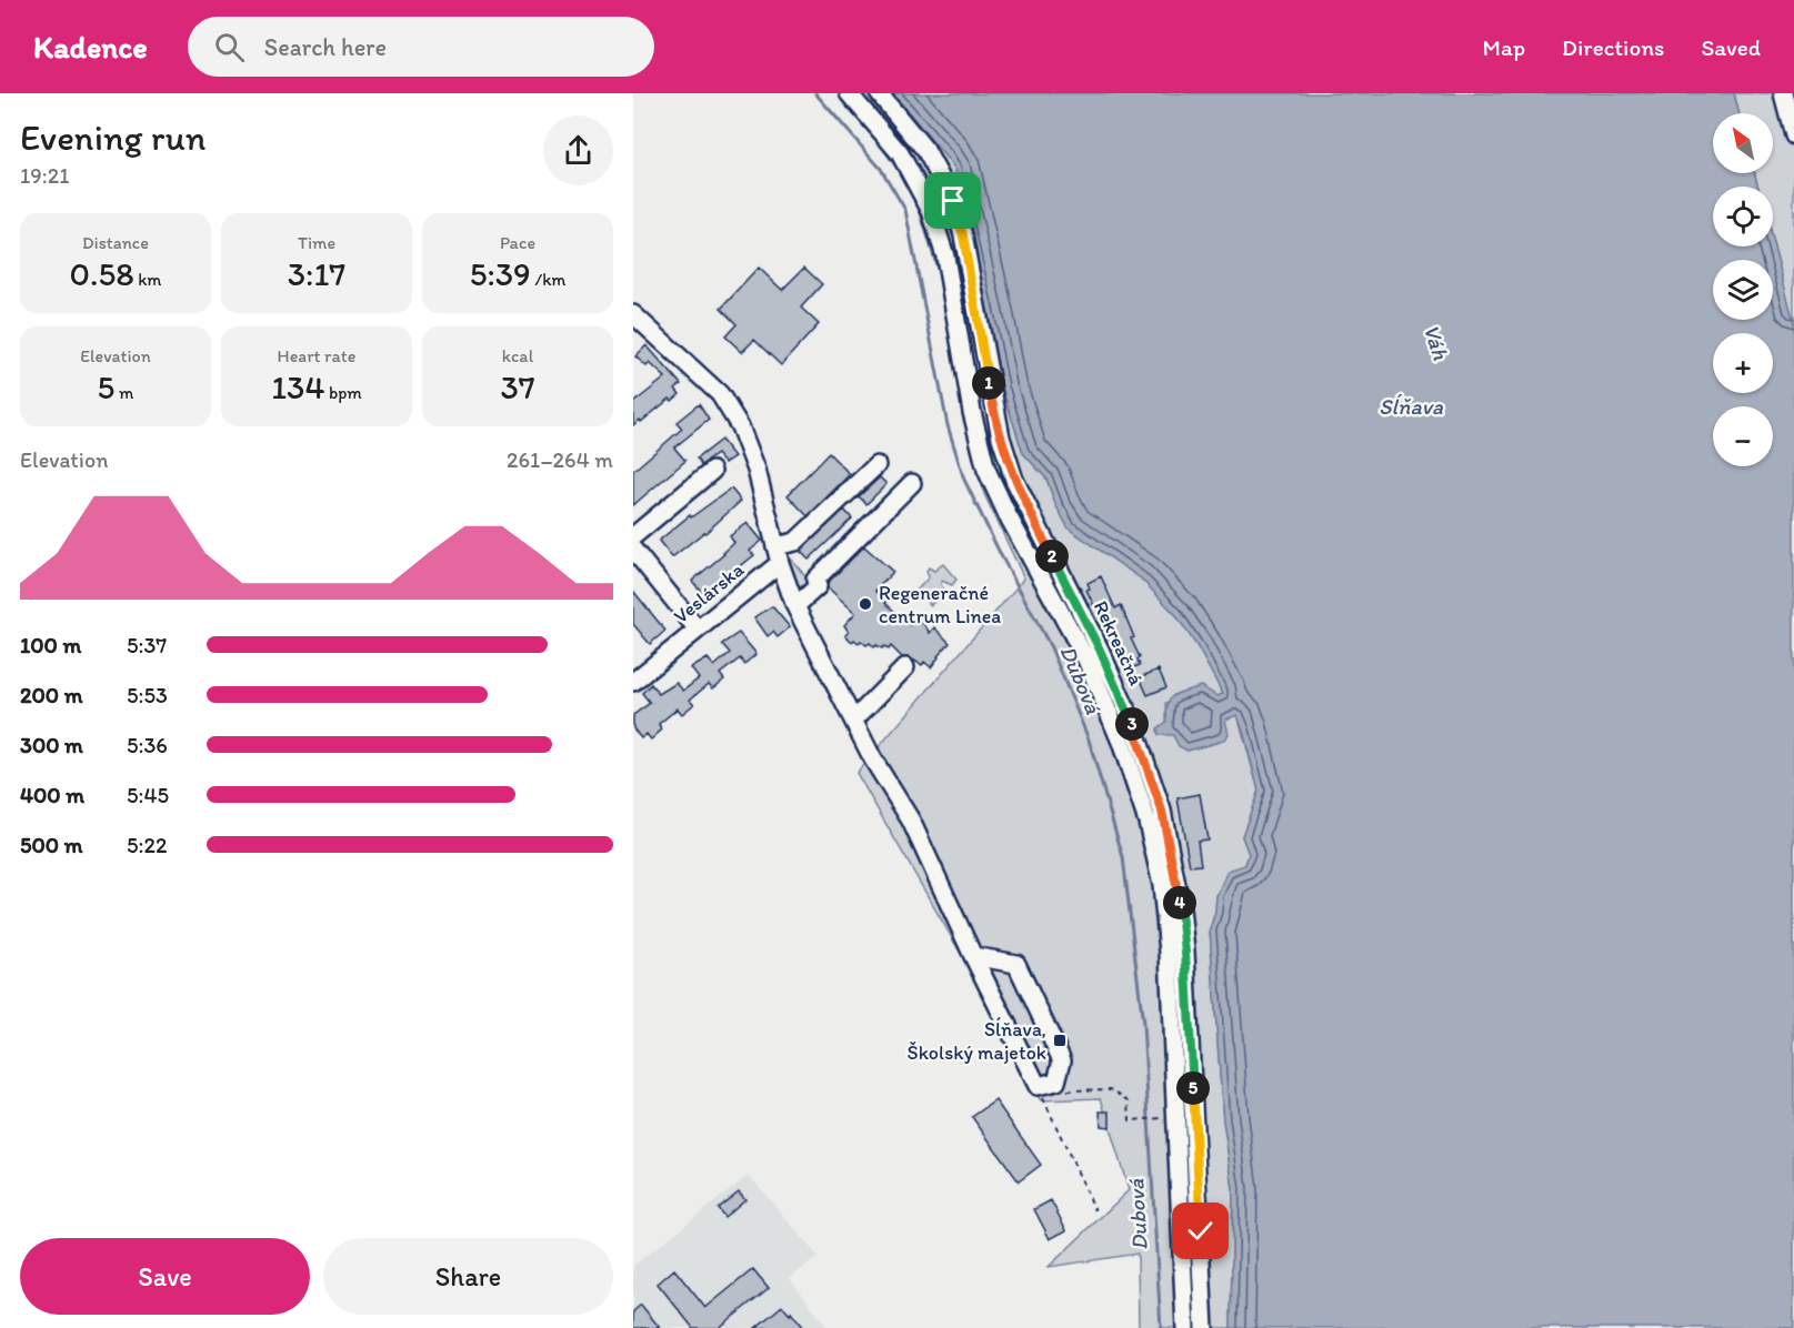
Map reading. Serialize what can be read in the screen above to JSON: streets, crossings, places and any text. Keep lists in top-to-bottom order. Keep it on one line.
{"streets":{"street":["Veslárska","Rekreačná"]},"water":["Váh","Sĺňava","Dubová"],"places":{"other":["Regeneračné centrum Linea"],"transit":["Sĺňava, Školský majetok"]},"north":"top left","page":{"header":"Kadence","search":"Search here","nav":["Map","Directions","Saved"],"heading":["Evening run","19:21"],"map_buttons":["+","−"],"stats":[["Distance","0.58 km"],["Time","3:17"],["Pace","5:39 /km"],["Elevation","5 m"],["Heart rate","134 bpm"],["kcal","37"]],"pins":["1","2","3","4","5"],"chart":["Elevation","261–264 m"],"list":[{"name":"100 m","note":"5:37"},{"name":"200 m","note":"5:53"},{"name":"300 m","note":"5:36"},{"name":"400 m","note":"5:45"},{"name":"500 m","note":"5:22"}],"buttons":["Save","Share"]}}
